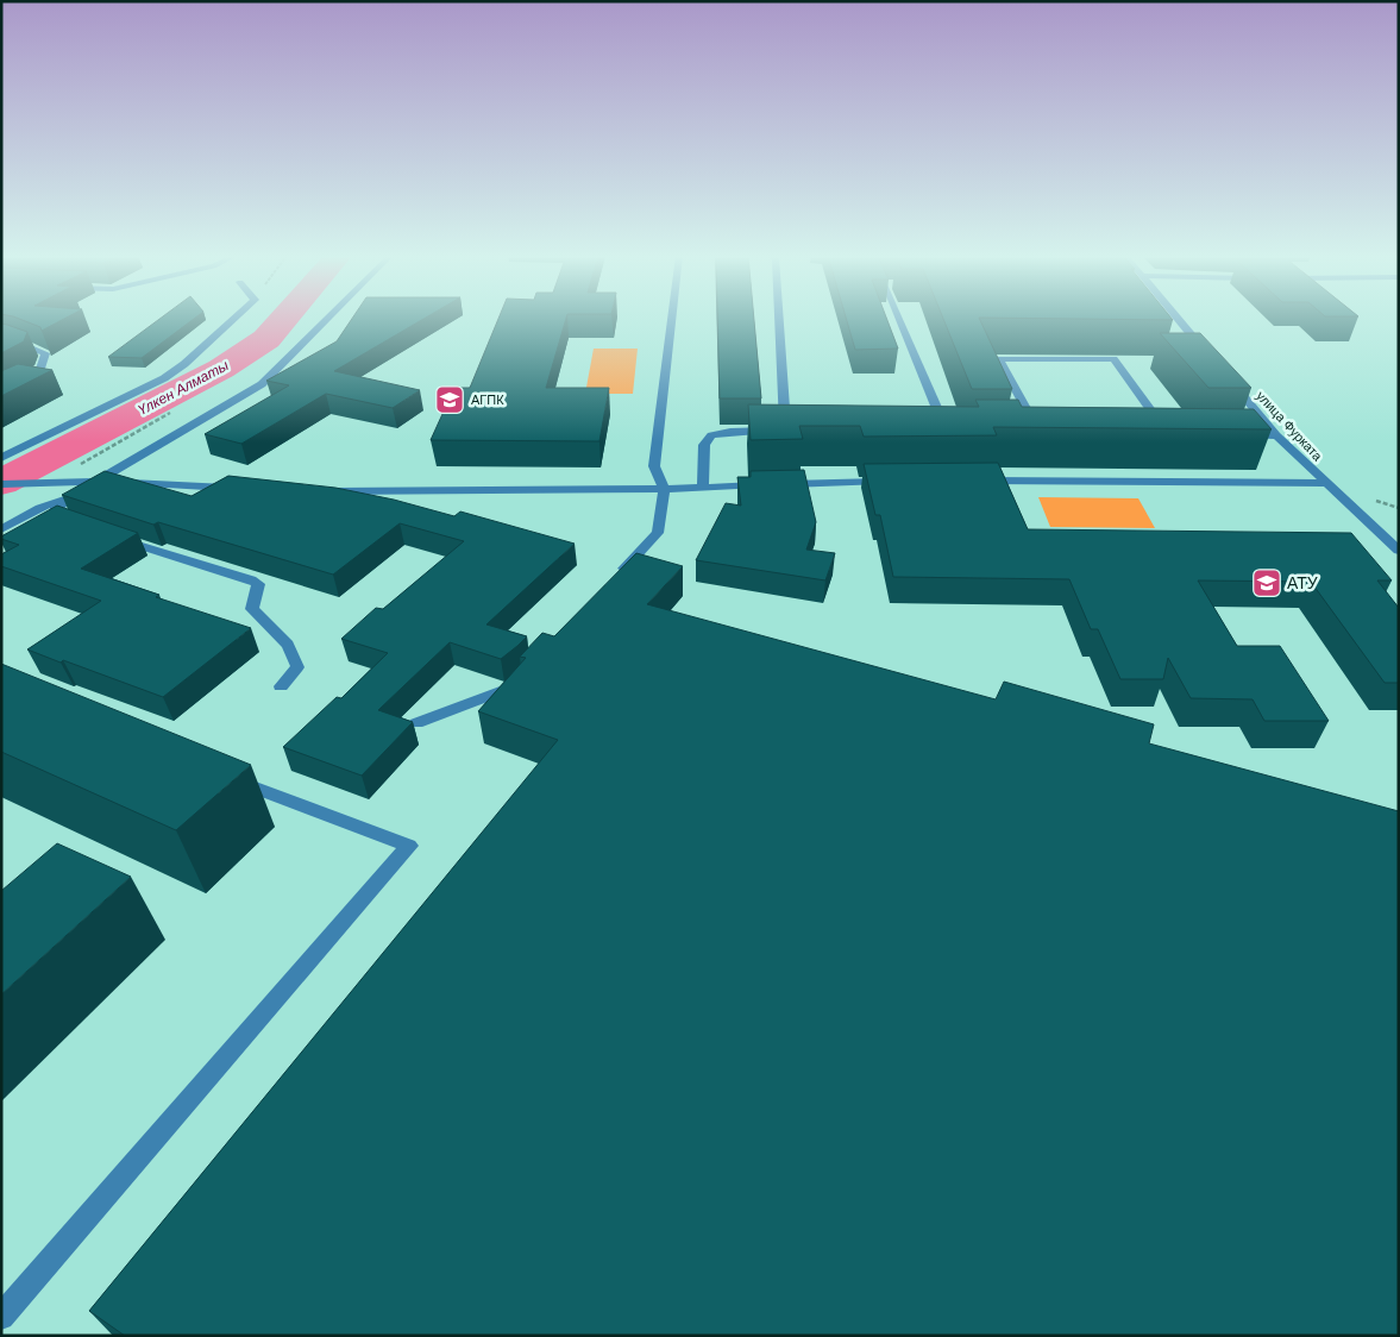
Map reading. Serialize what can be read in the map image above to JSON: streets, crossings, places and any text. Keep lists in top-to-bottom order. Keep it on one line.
{"streets":{"street":["улица Фурката"]},"water":["Үлкен Алматы"],"places":{"school or university":["АГПК","АТУ"]}}
